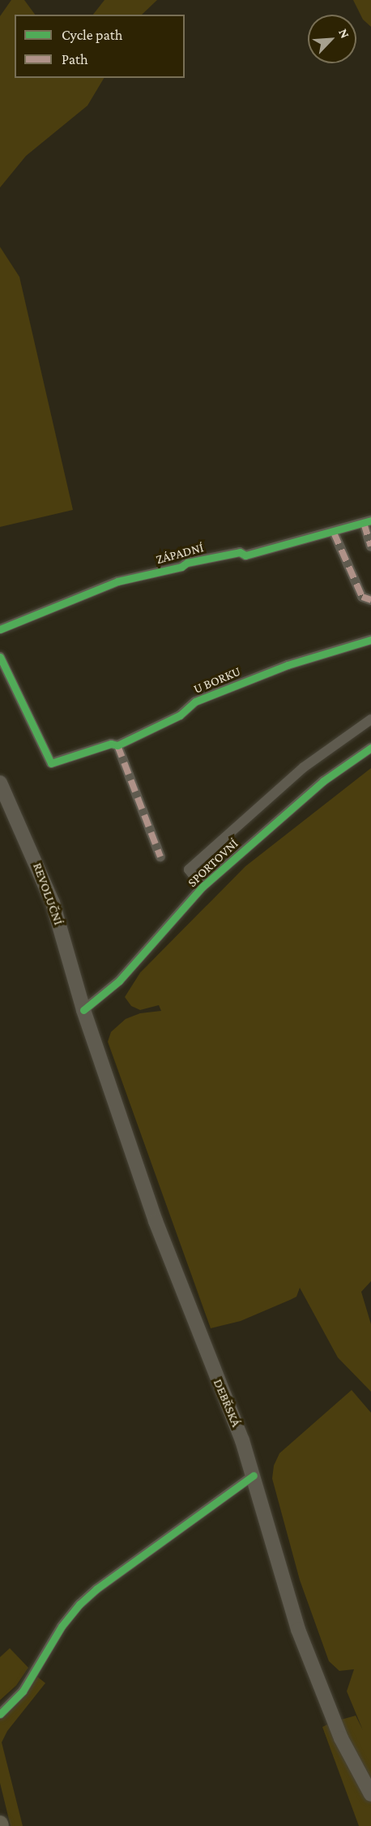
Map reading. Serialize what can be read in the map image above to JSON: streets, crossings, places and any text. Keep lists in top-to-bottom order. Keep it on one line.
{"streets":{"main road":["REVOLUČNÍ","DEBŘSKÁ"],"street":["ZÁPADNÍ","U BORKU","SPORTOVNÍ"]},"crossings":[["SPORTOVNÍ","REVOLUČNÍ"],["SPORTOVNÍ","DEBŘSKÁ"],["REVOLUČNÍ","DEBŘSKÁ"]],"legend":["Cycle path","Path"],"north":"top right"}
